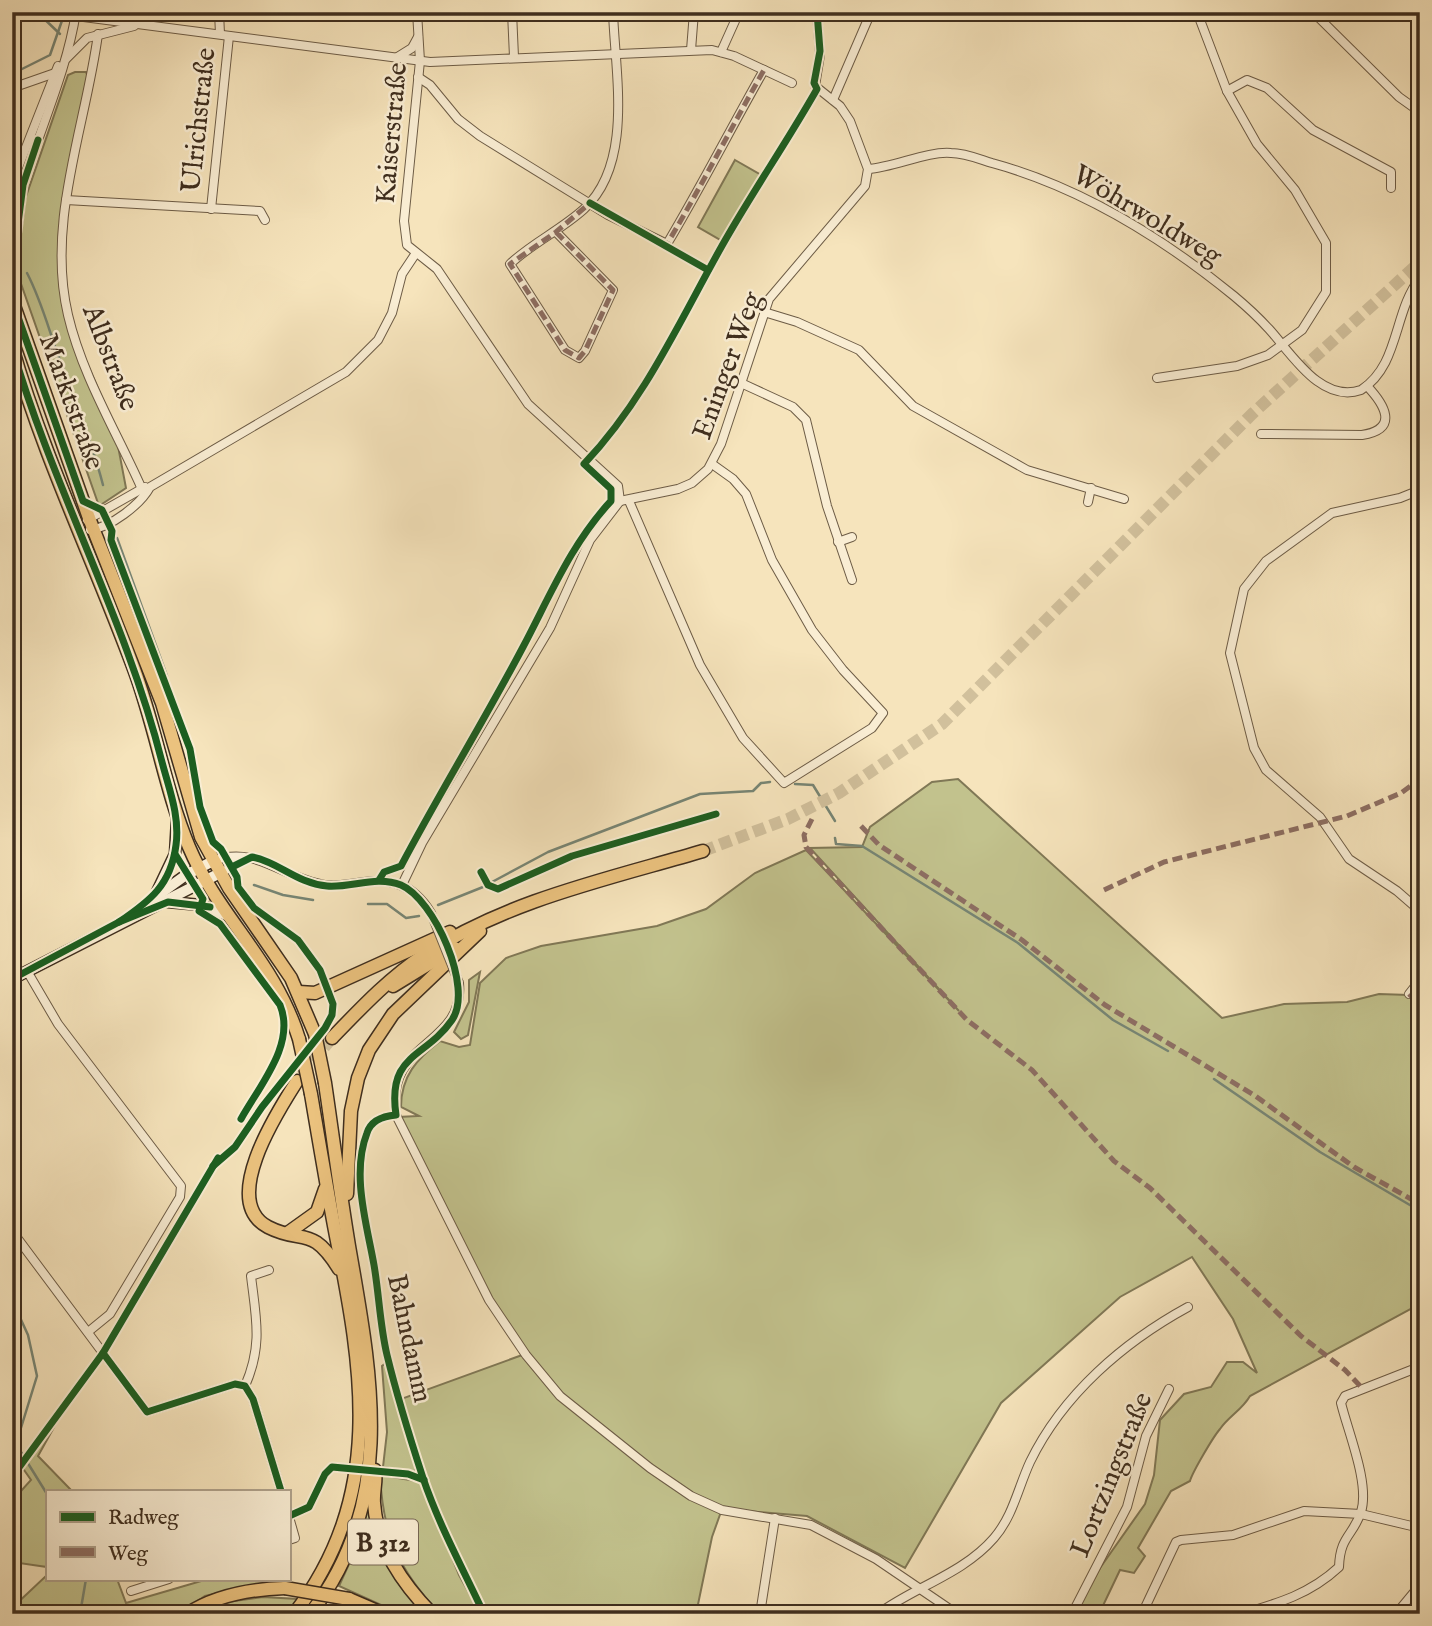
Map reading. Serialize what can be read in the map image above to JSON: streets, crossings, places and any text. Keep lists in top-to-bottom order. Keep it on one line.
{"streets":{"main road":["Marktstraße","B 312"],"street":["Ulrichstraße","Kaiserstraße","Wöhrwoldweg","Albstraße","Eninger Weg","Lortzingstraße"],"cycle path":["Bahndamm"]},"crossings":[["Wöhrwoldweg","Eninger Weg"],["Marktstraße","B 312"]],"legend":["Radweg","Weg"]}
